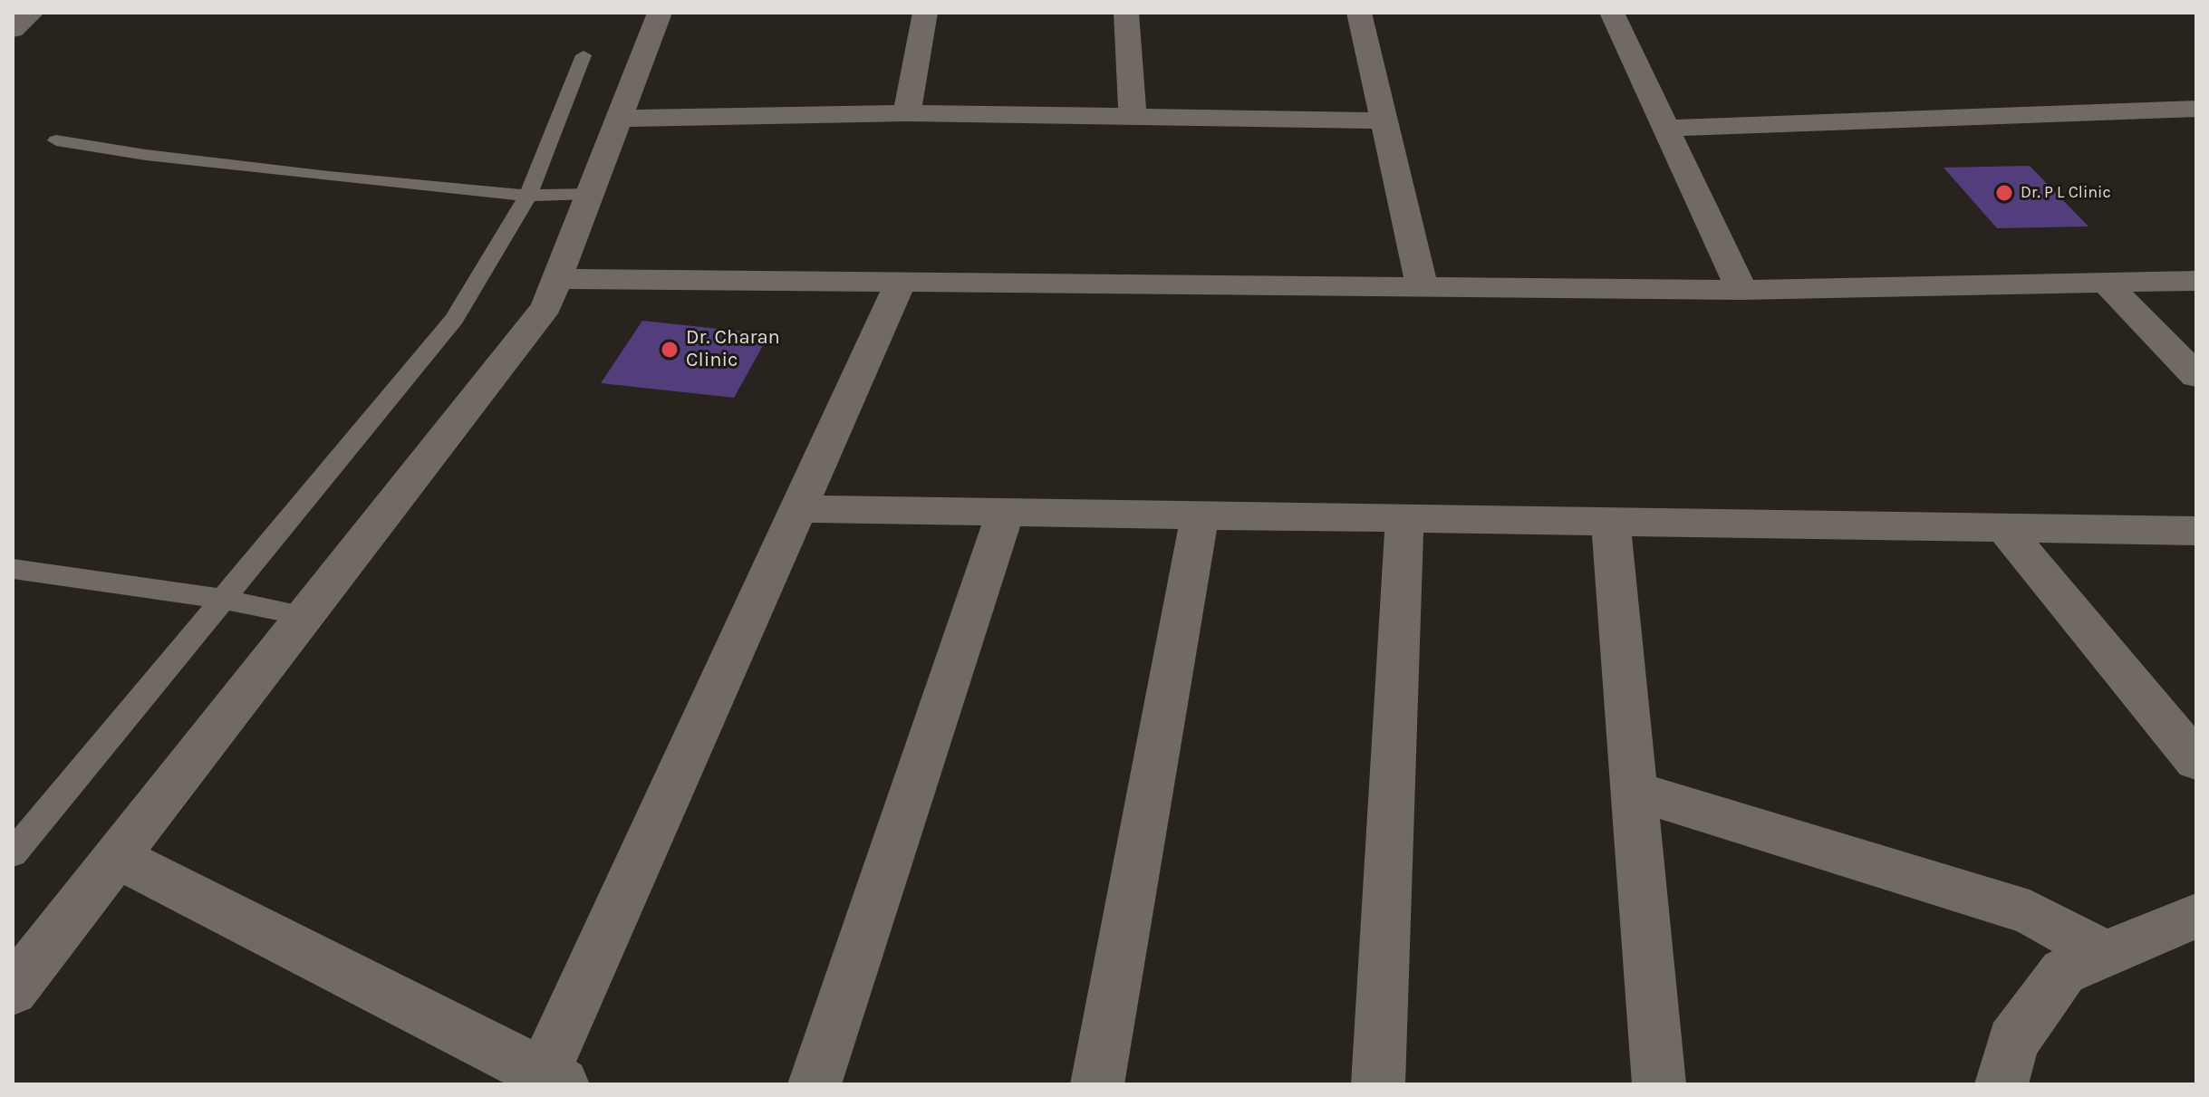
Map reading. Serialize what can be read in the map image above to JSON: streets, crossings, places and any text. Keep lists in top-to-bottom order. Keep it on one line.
{"places":["Dr. P L Clinic","Dr. Charan Clinic"]}
